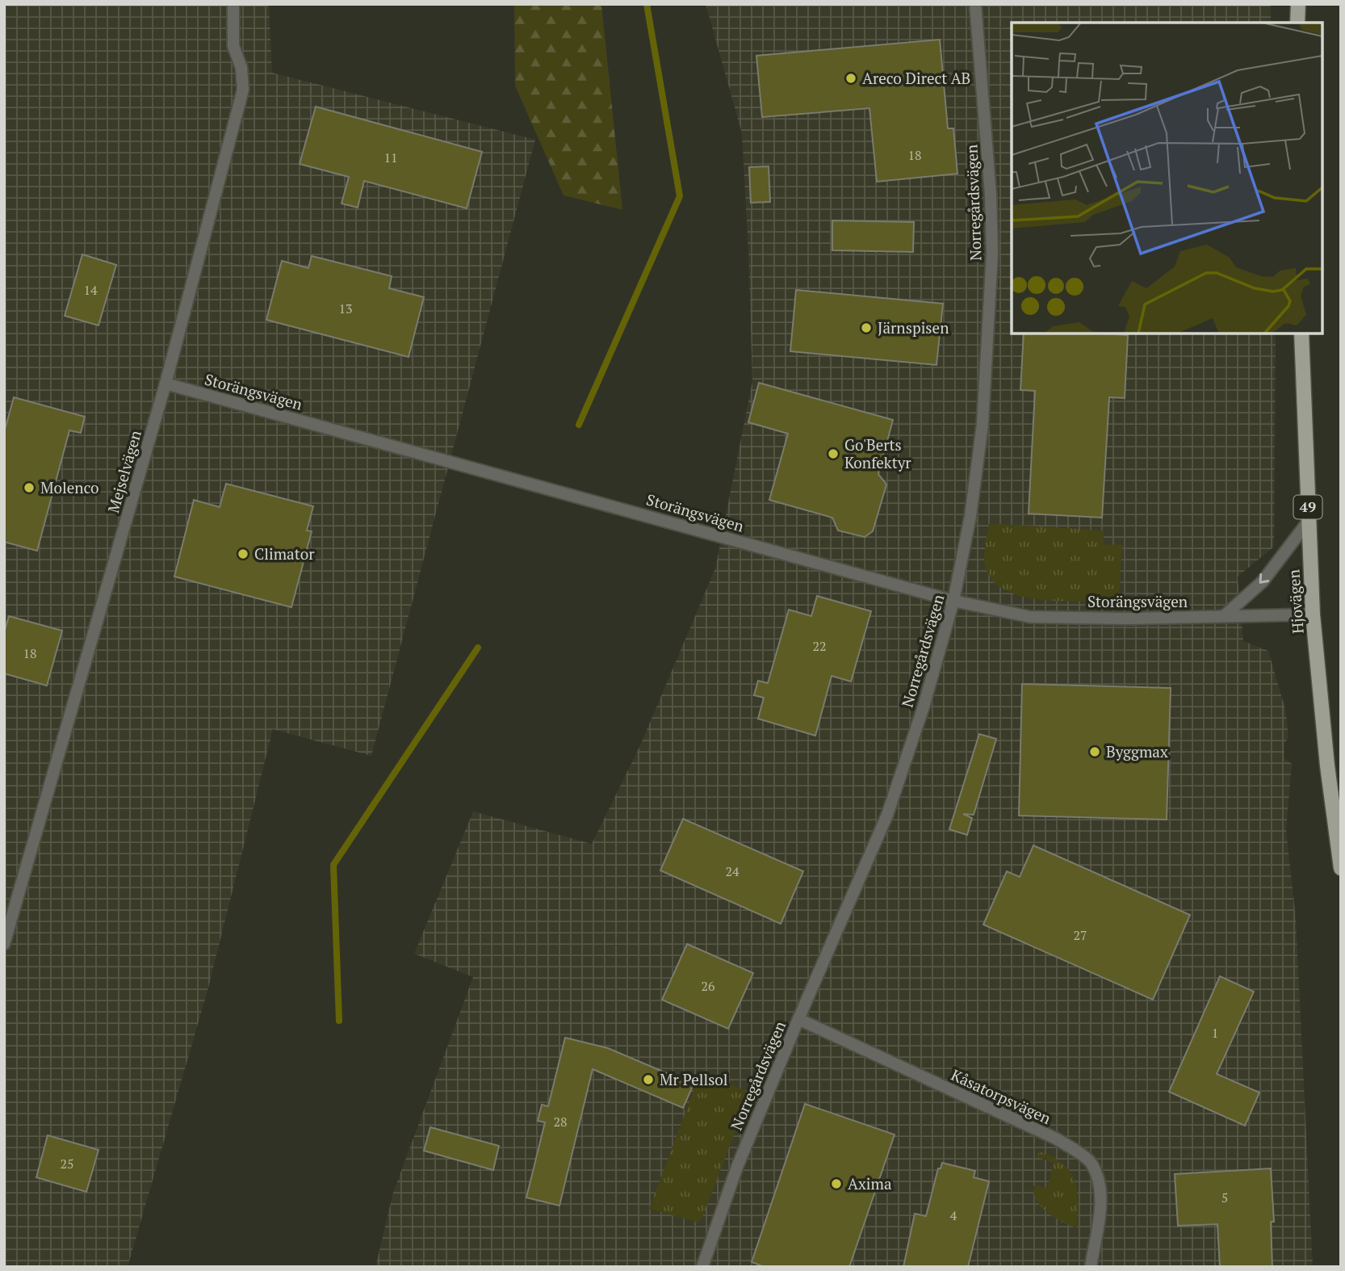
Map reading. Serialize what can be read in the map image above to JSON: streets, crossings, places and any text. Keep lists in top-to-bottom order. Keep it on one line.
{"streets":{"main road":["49","Hjovägen"],"street":["Norregårdsvägen","Storängsvägen","Mejselvägen","Kåsatorpsvägen"]},"crossings":[["Norregårdsvägen","Storängsvägen"],["Norregårdsvägen","Kåsatorpsvägen"],["Storängsvägen","Mejselvägen"],["Storängsvägen","Hjovägen"]],"places":["Areco Direct AB","Järnspisen","Go'Berts Konfektyr","Molenco","Climator","Byggmax","Mr Pellsol","Axima"],"house_numbers":["18","11","14","13","22","18","24","27","26","1","28","25","5","4"]}
